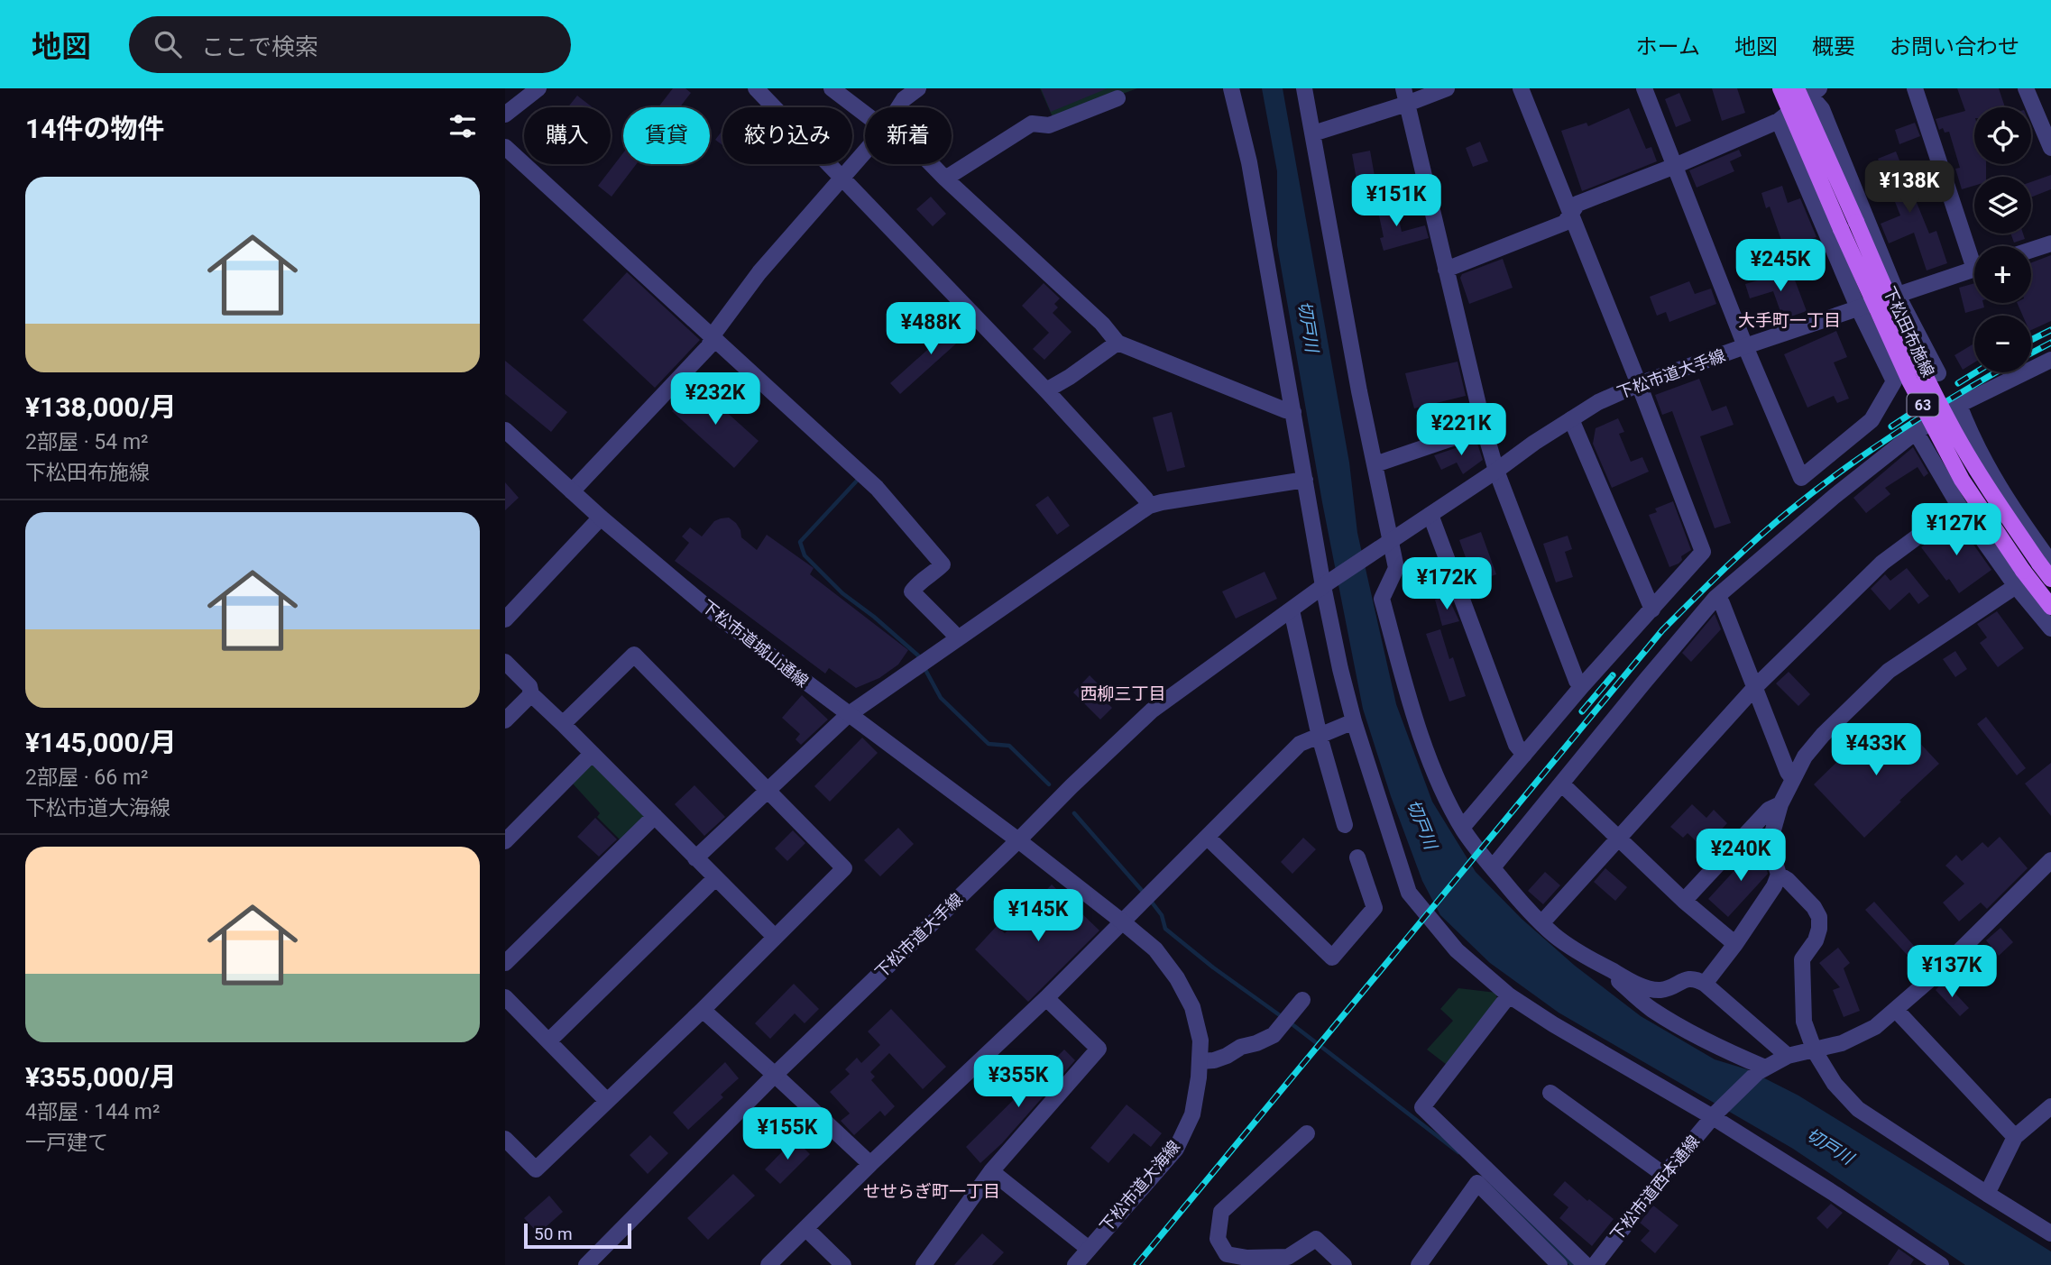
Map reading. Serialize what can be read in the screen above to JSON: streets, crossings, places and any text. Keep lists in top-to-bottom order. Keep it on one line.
{"streets":{"main road":["下松田布施線","63"],"street":["下松市道大手線","下松市道城山通線","下松市道大海線","下松市道西本通線"]},"crossings":[["下松市道大手線","下松市道城山通線"],["下松市道大手線","下松市道大海線"],["下松市道城山通線","下松市道大海線"]],"districts":["大手町一丁目","西柳三丁目","せせらぎ町一丁目"],"water":["切戸川"],"scale_bar":"50 m","page":{"header":"地図","search":"ここで検索","nav":["ホーム","地図","概要","お問い合わせ"],"heading":"14件の物件","map_buttons":["+","−"],"chip":["購入","賃貸","絞り込み","新着"],"price":["¥138K","¥151K","¥245K","¥488K","¥232K","¥221K","¥127K","¥172K","¥433K","¥240K","¥145K","¥137K","¥355K","¥155K"],"list":[{"name":"¥138,000/月","note":"2部屋 · 54 m² · 下松田布施線"},{"name":"¥145,000/月","note":"2部屋 · 66 m² · 下松市道大海線"},{"name":"¥355,000/月","note":"4部屋 · 144 m² · 一戸建て"}],"scale":"50 m"}}
